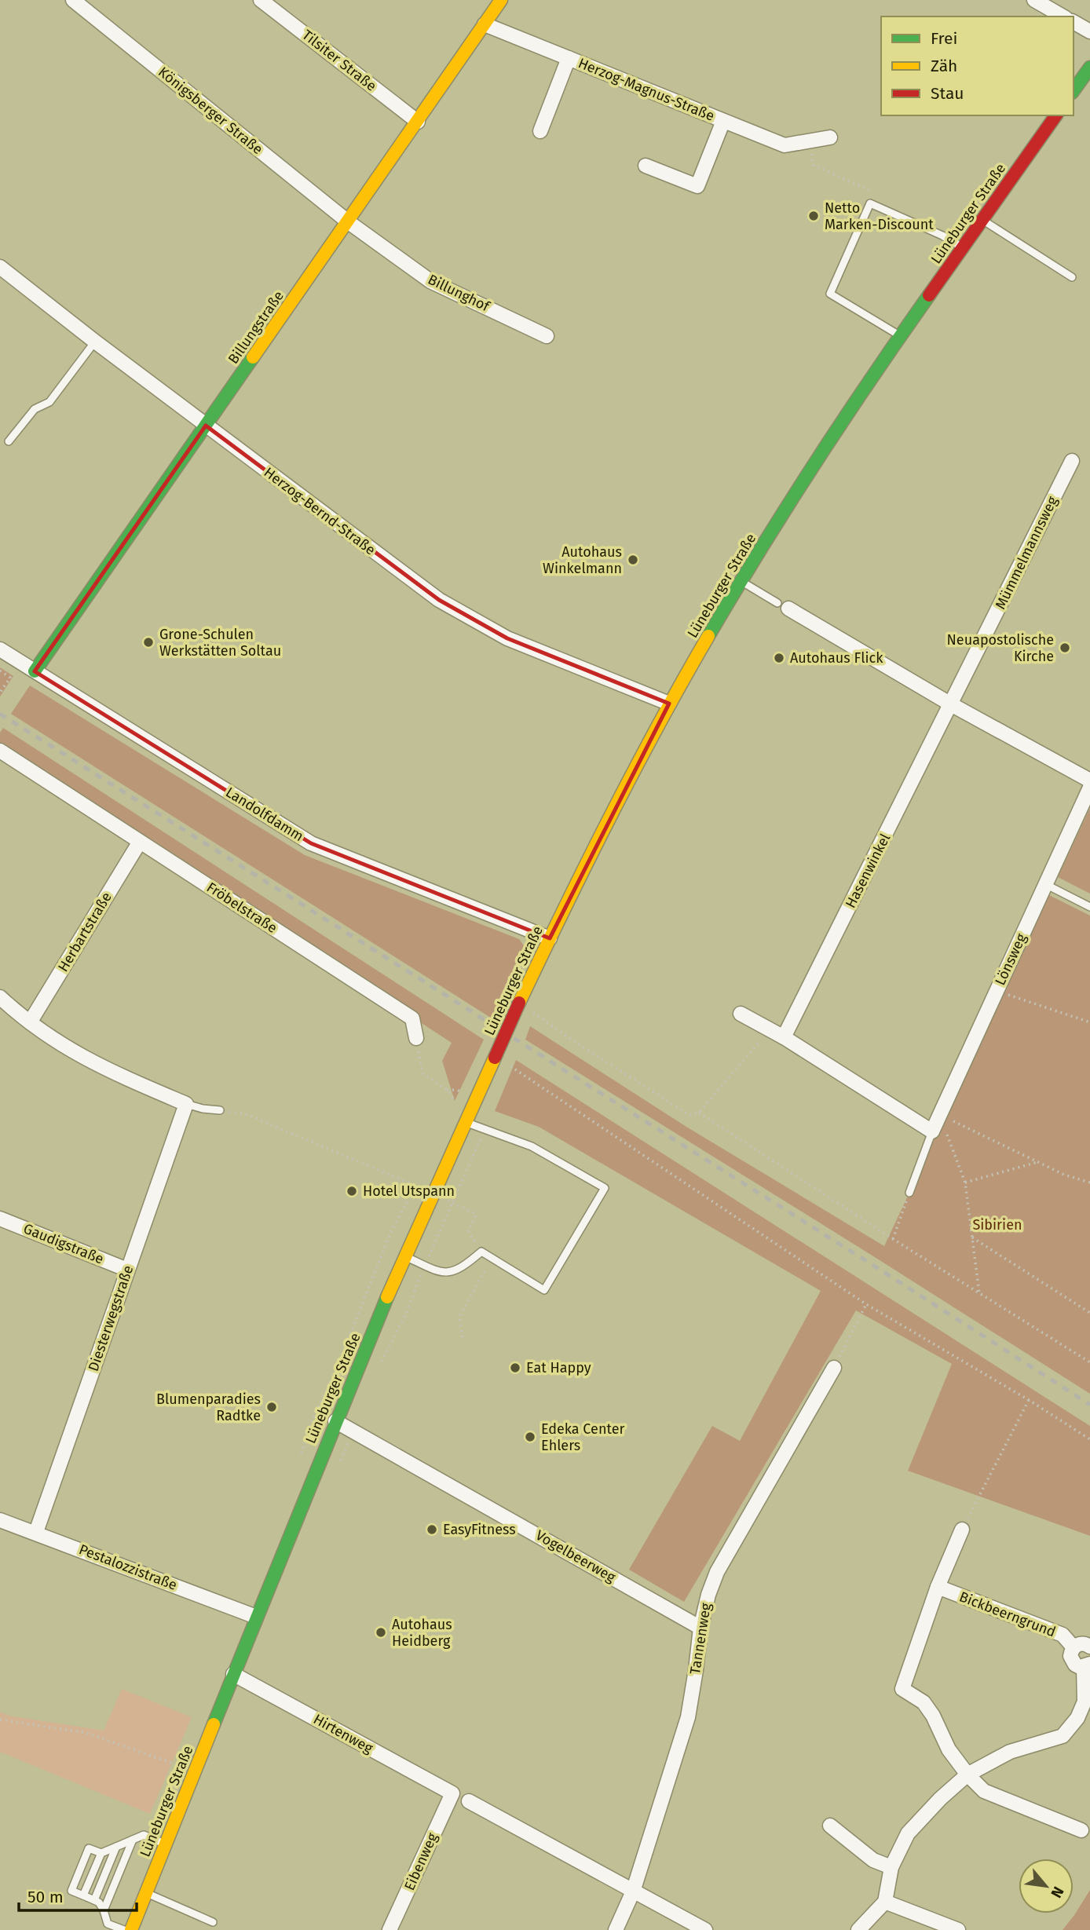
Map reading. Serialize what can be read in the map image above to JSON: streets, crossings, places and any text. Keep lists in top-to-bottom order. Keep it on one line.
{"streets":{"main road":["Lüneburger Straße","Billungstraße"],"street":["Tilsiter Straße","Herzog-Magnus-Straße","Königsberger Straße","Billunghof","Herzog-Bernd-Straße","Mümmelmannsweg","Landolfdamm","Hasenwinkel","Fröbelstraße","Herbartstraße","Lönsweg","Gaudigstraße","Diesterwegstraße","Vogelbeerweg","Pestalozzistraße","Bickbeerngrund","Tannenweg","Hirtenweg","Eibenweg"]},"crossings":[["Tilsiter Straße","Billungstraße"],["Herzog-Magnus-Straße","Billungstraße"],["Königsberger Straße","Billunghof"],["Königsberger Straße","Billungstraße"],["Lüneburger Straße","Herzog-Bernd-Straße"],["Lüneburger Straße","Landolfdamm"],["Lüneburger Straße","Vogelbeerweg"],["Lüneburger Straße","Pestalozzistraße"],["Lüneburger Straße","Hirtenweg"],["Billunghof","Billungstraße"],["Billungstraße","Herzog-Bernd-Straße"],["Billungstraße","Landolfdamm"],["Mümmelmannsweg","Hasenwinkel"],["Fröbelstraße","Herbartstraße"],["Gaudigstraße","Diesterwegstraße"],["Diesterwegstraße","Pestalozzistraße"],["Vogelbeerweg","Tannenweg"],["Hirtenweg","Eibenweg"]],"parks":["Sibirien"],"places":["Netto Marken-Discount","Autohaus Winkelmann","Grone-Schulen Werkstätten Soltau","Neuapostolische Kirche","Autohaus Flick","Hotel Utspann","Eat Happy","Blumenparadies Radtke","Edeka Center Ehlers","EasyFitness","Autohaus Heidberg"],"legend":["Frei","Zäh","Stau"],"scale_bar":"50 m","north":"bottom right"}
